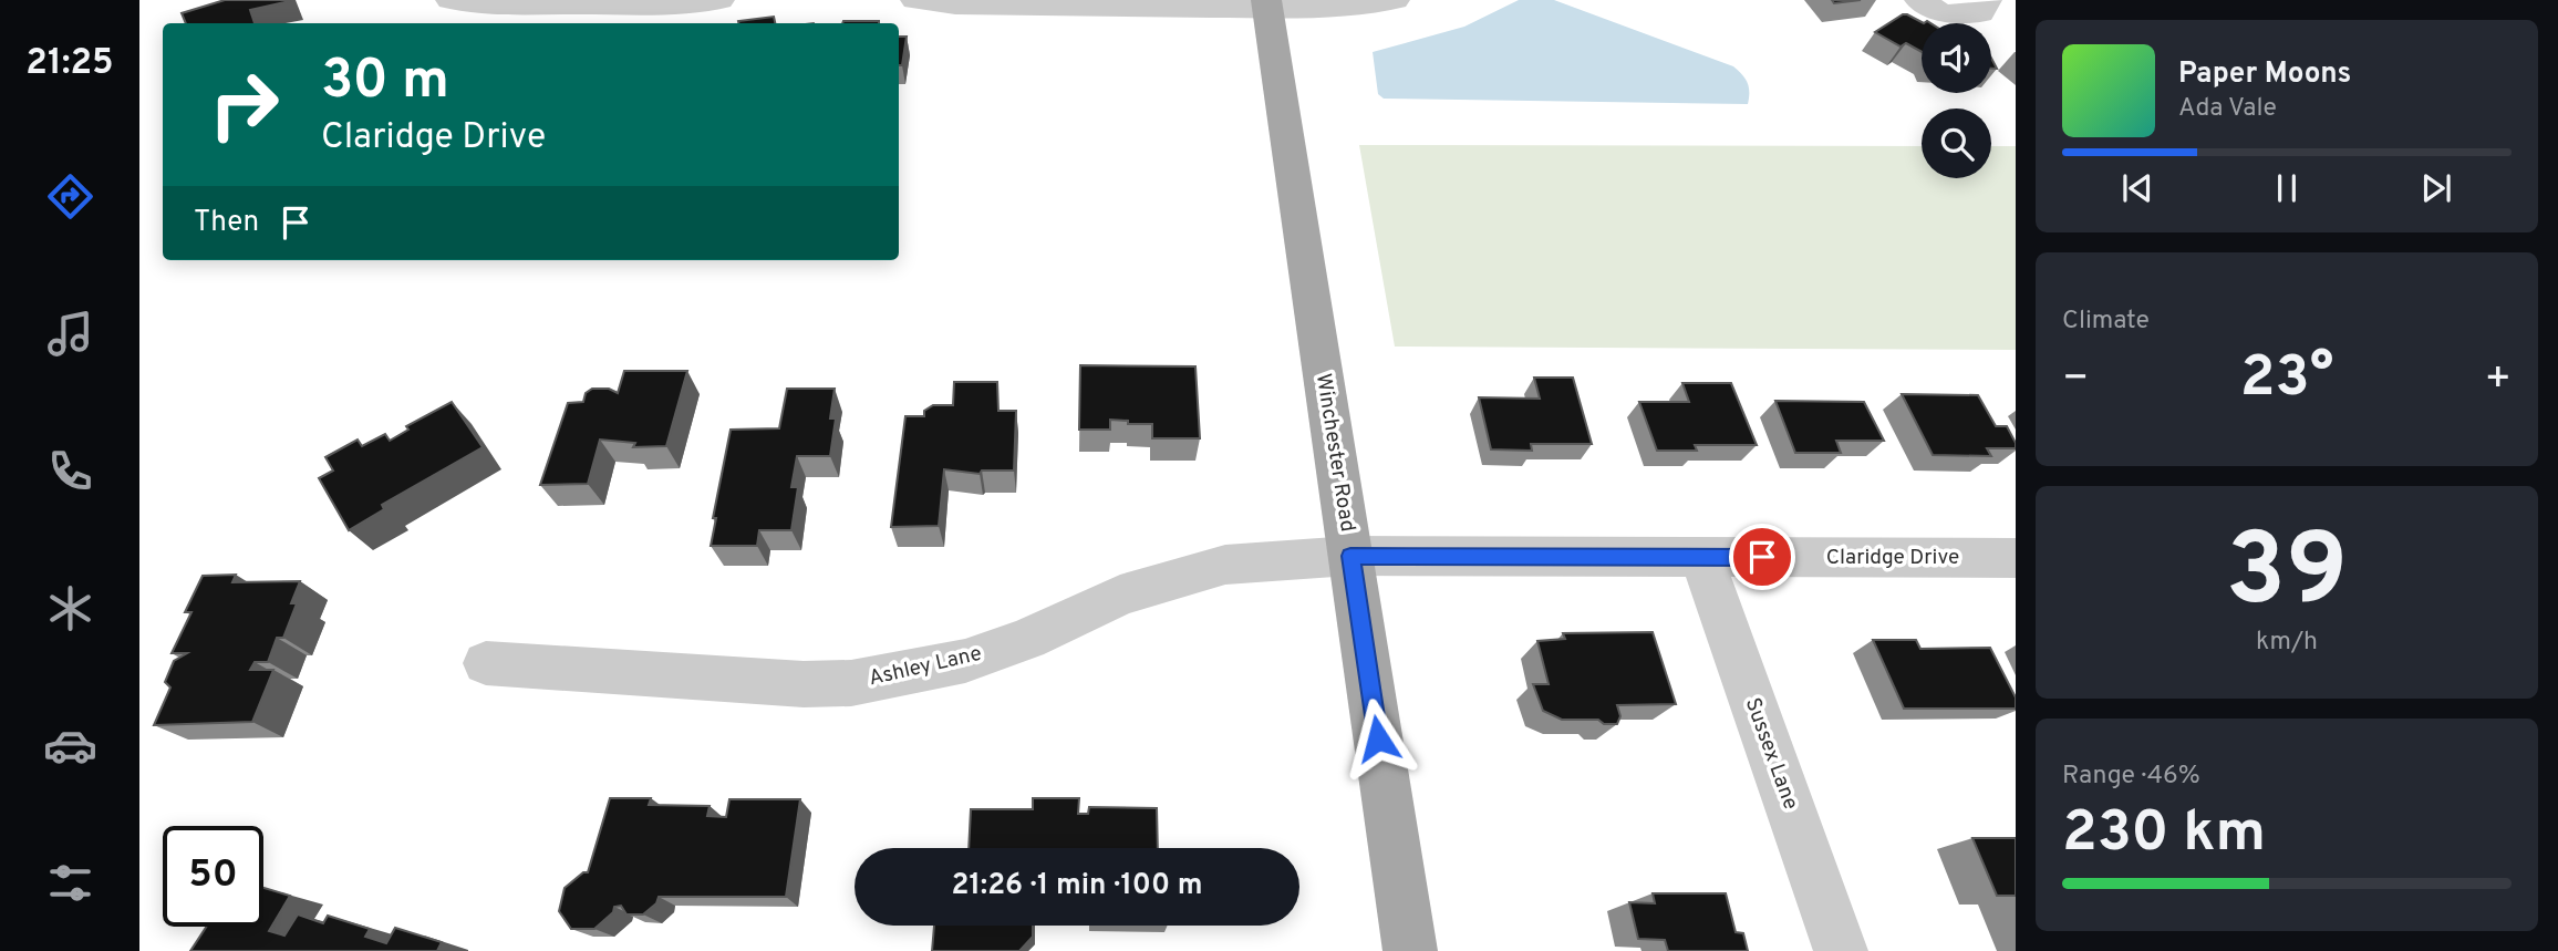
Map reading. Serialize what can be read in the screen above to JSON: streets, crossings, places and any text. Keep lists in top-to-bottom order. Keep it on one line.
{"streets":{"main road":["Winchester Road"],"street":["Claridge Drive","Ashley Lane","Sussex Lane"]},"crossings":[["Winchester Road","Claridge Drive"],["Winchester Road","Ashley Lane"],["Claridge Drive","Ashley Lane"],["Claridge Drive","Sussex Lane"]],"page":{"tabs":"21:25","turn":["30 m","Claridge Drive"],"song":["Paper Moons","Ada Vale"],"then":"Then","tile":["Climate",["39","km/h"],["Range · 46%","230 km"]],"heat":["−","23°","+"],"limit":"50","trip":"21:26 · 1 min · 100 m"}}
